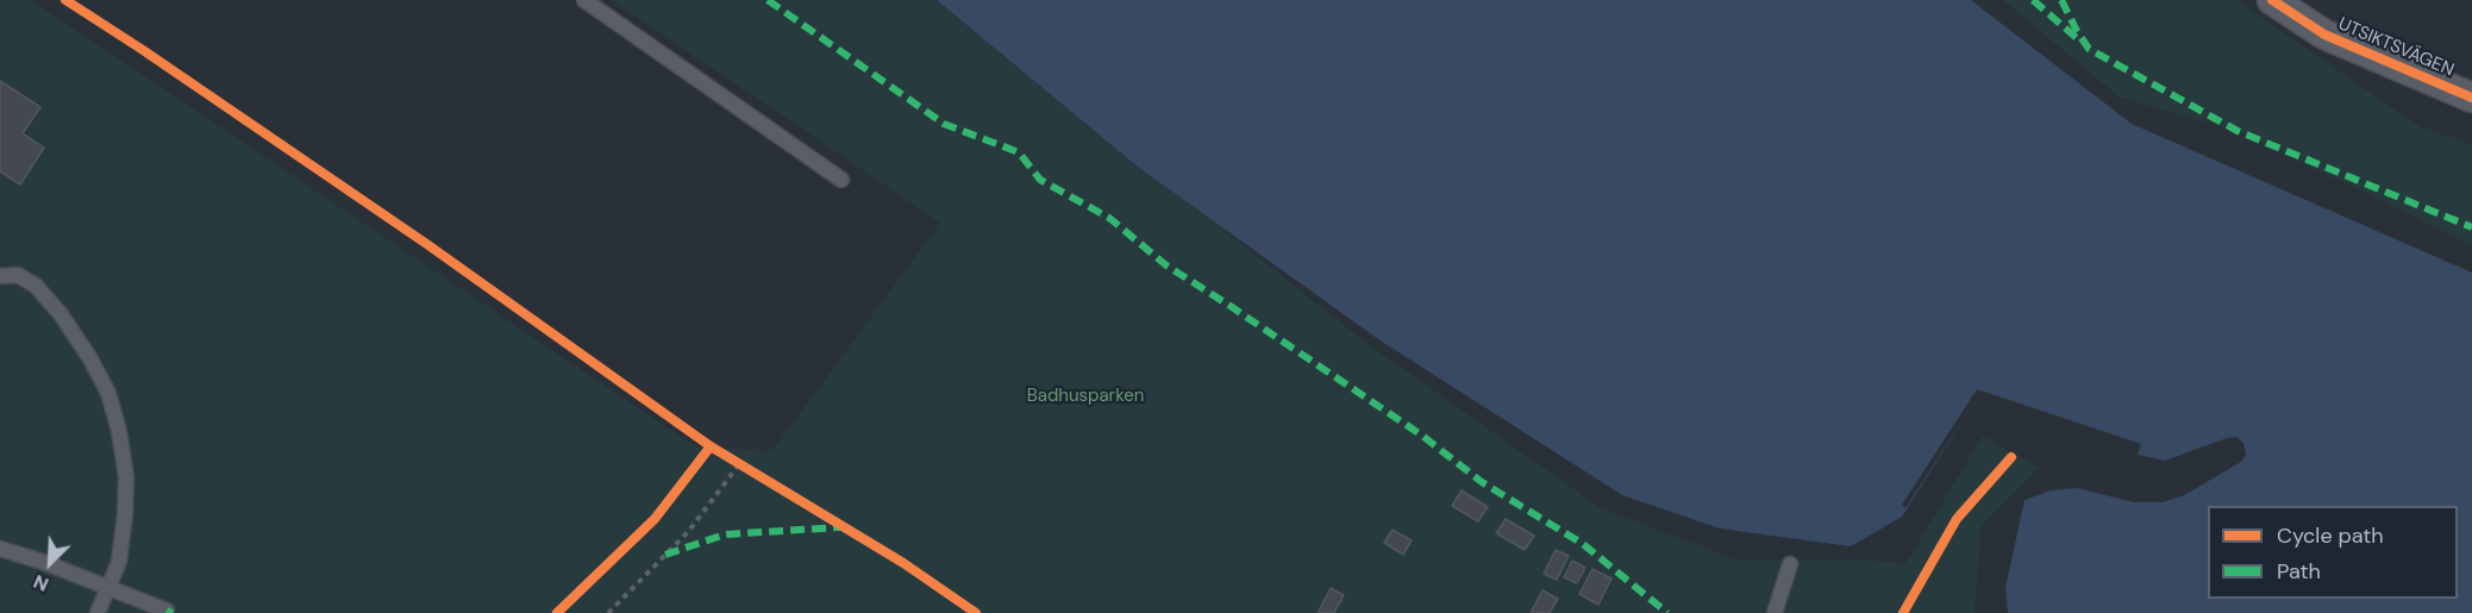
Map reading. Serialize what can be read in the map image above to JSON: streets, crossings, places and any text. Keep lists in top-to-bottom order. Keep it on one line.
{"streets":{"street":["UTSIKTSVÄGEN"]},"parks":["Badhusparken"],"legend":["Cycle path","Path"],"north":"bottom left"}
